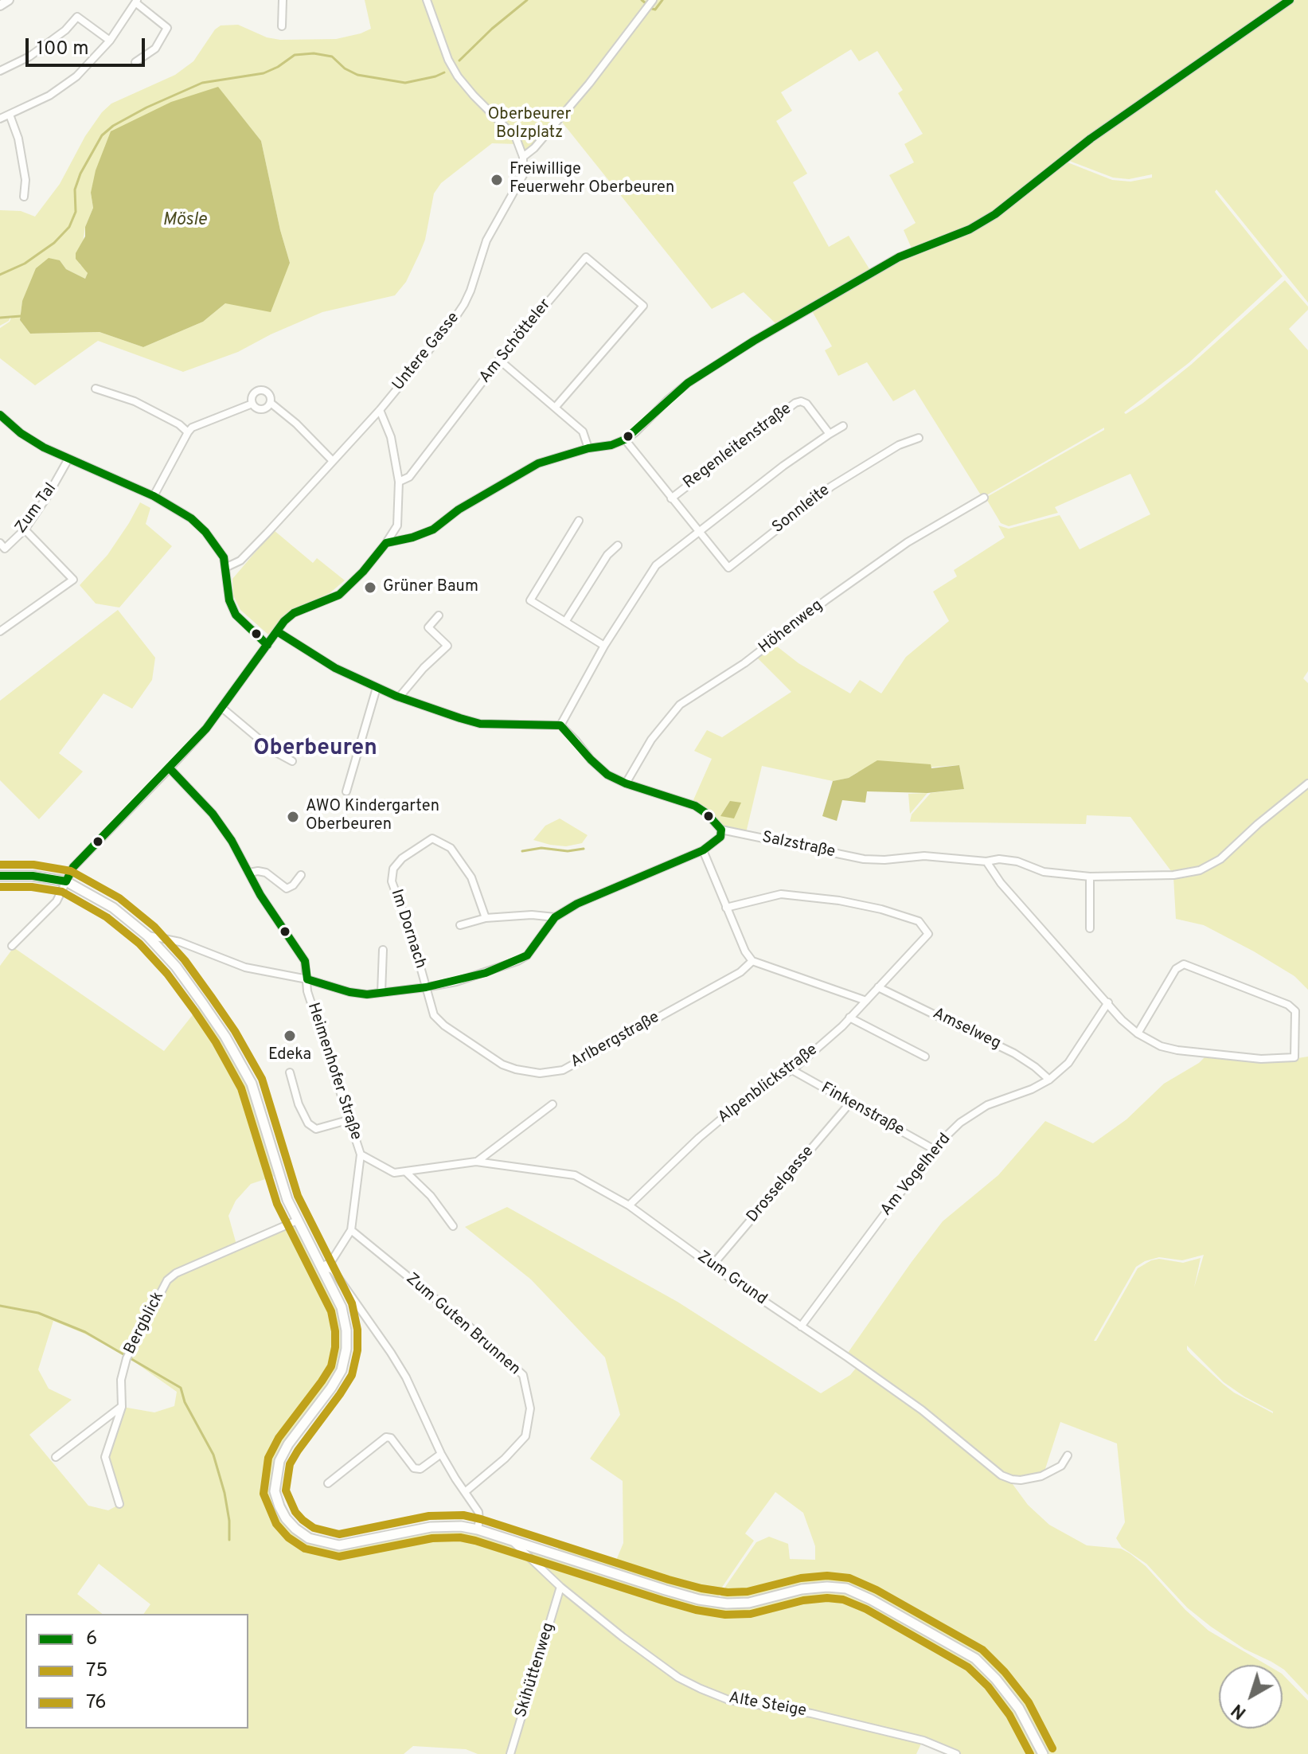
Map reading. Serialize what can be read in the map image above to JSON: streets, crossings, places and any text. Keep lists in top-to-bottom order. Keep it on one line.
{"streets":{"street":["Am Schötteler","Untere Gasse","Regenleitenstraße","Zum Tal","Sonnleite","Höhenweg","Salzstraße","Im Dornach","Amselweg","Arlbergstraße","Heimenhofer Straße","Alpenblickstraße","Finkenstraße","Am Vogelherd","Drosselgasse","Zum Grund","Bergblick","Zum Guten Brunnen","Skihüttenweg","Alte Steige"]},"crossings":[["Regenleitenstraße","Sonnleite"],["Im Dornach","Arlbergstraße"],["Amselweg","Alpenblickstraße"],["Amselweg","Am Vogelherd"],["Heimenhofer Straße","Zum Grund"],["Heimenhofer Straße","Zum Guten Brunnen"],["Alpenblickstraße","Finkenstraße"],["Alpenblickstraße","Zum Grund"],["Finkenstraße","Am Vogelherd"],["Finkenstraße","Drosselgasse"],["Am Vogelherd","Zum Grund"],["Drosselgasse","Zum Grund"],["Skihüttenweg","Alte Steige"]],"districts":["Oberbeuren"],"water":["Mösle"],"parks":["Oberbeurer Bolzplatz"],"places":["Freiwillige Feuerwehr Oberbeuren","Grüner Baum","AWO Kindergarten Oberbeuren","Edeka"],"lines":["transit line 6","transit line 76","transit line 75"],"legend":["6","75","76"],"scale_bar":"100 m","north":"bottom left"}
